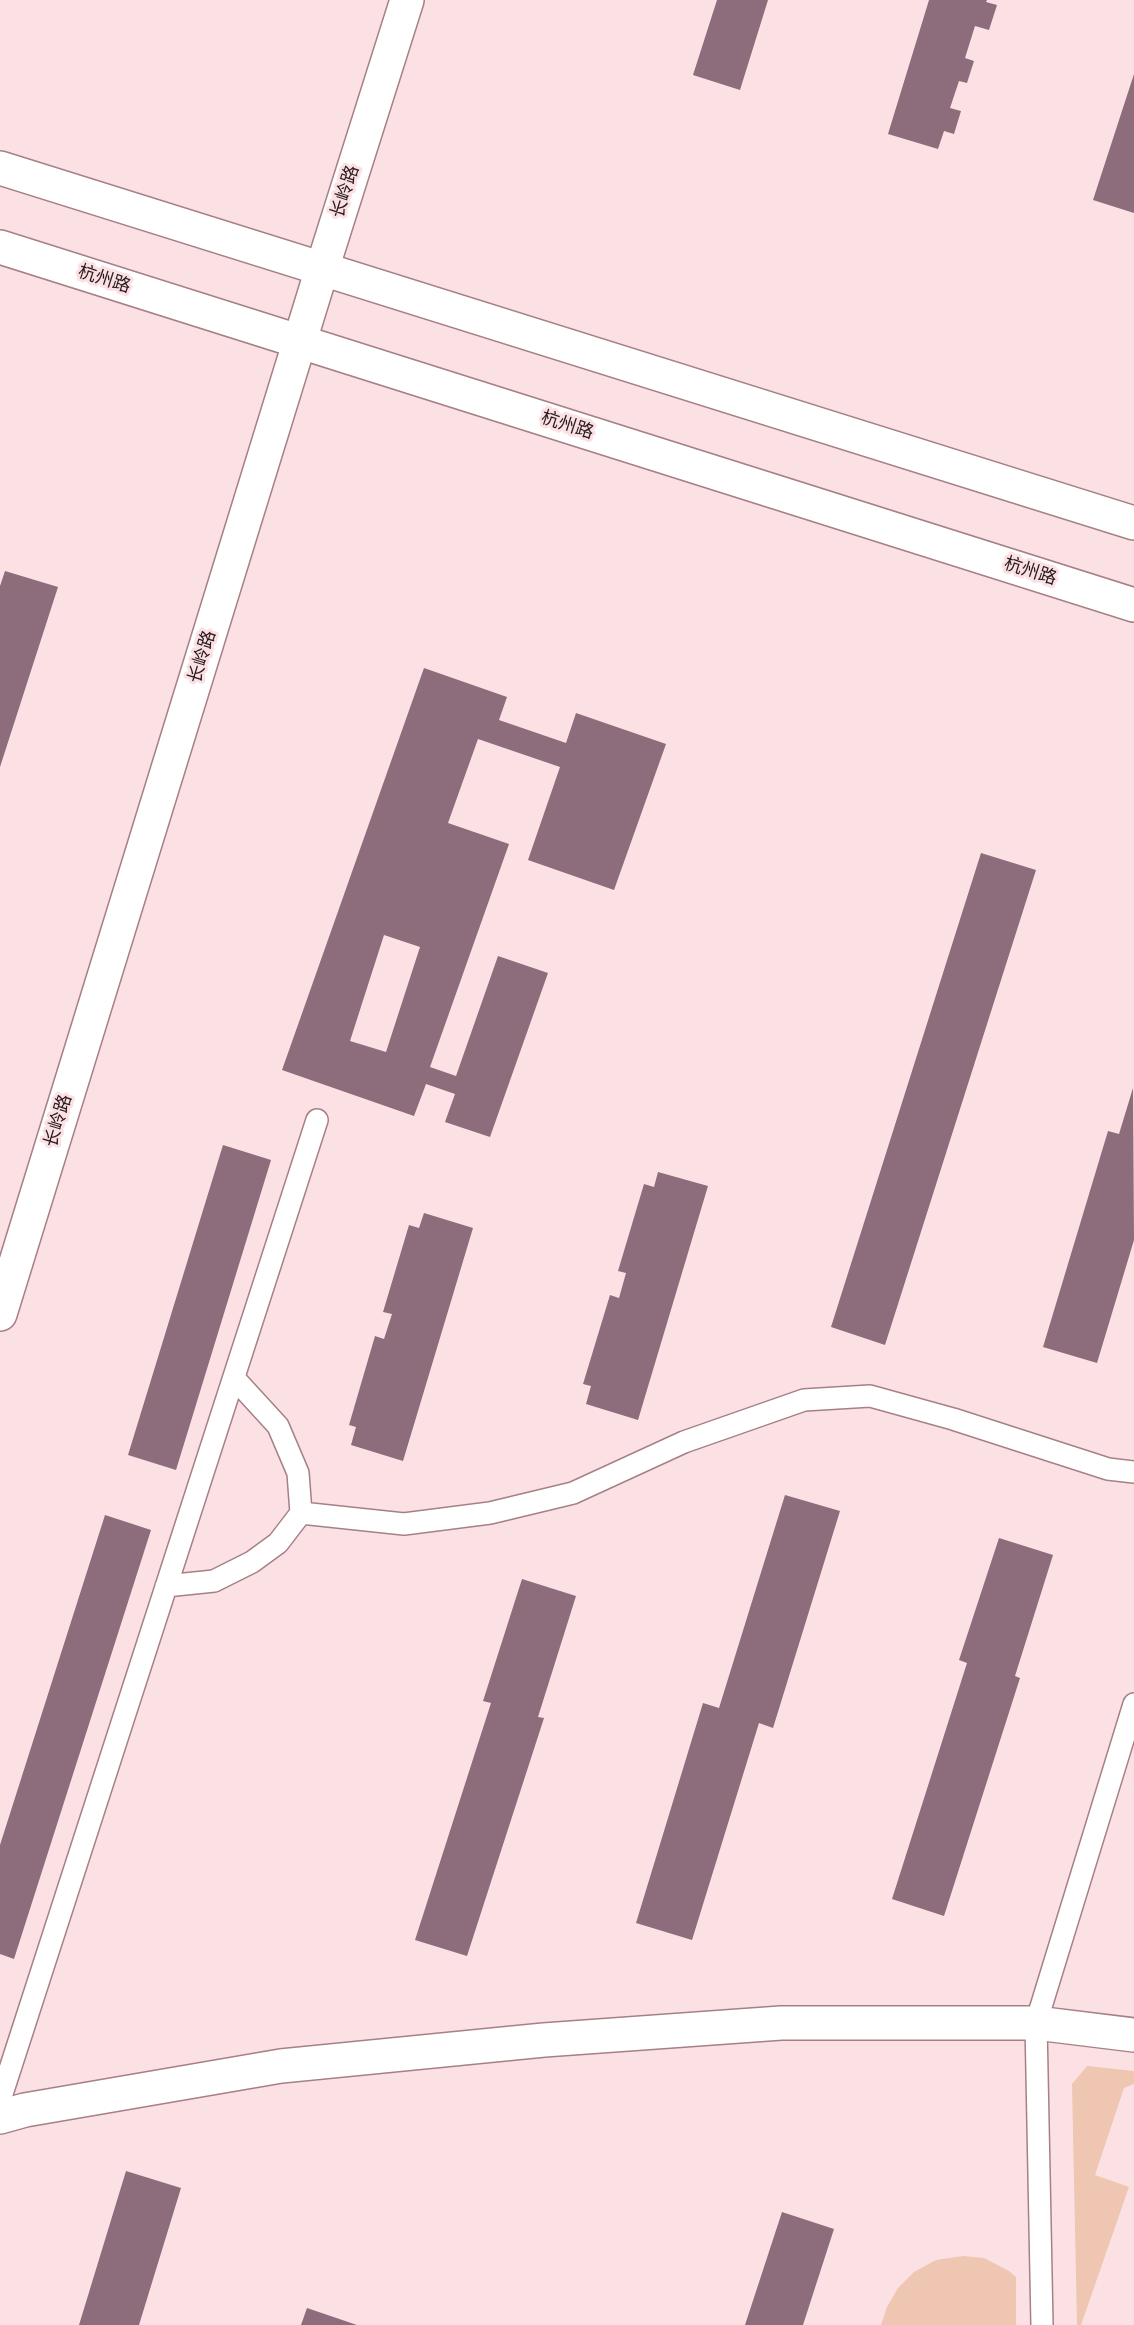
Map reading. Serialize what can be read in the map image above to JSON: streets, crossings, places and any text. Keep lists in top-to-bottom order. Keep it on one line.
{"streets":{"street":["长岭路","杭州路"]},"crossings":[["长岭路","杭州路"]]}
